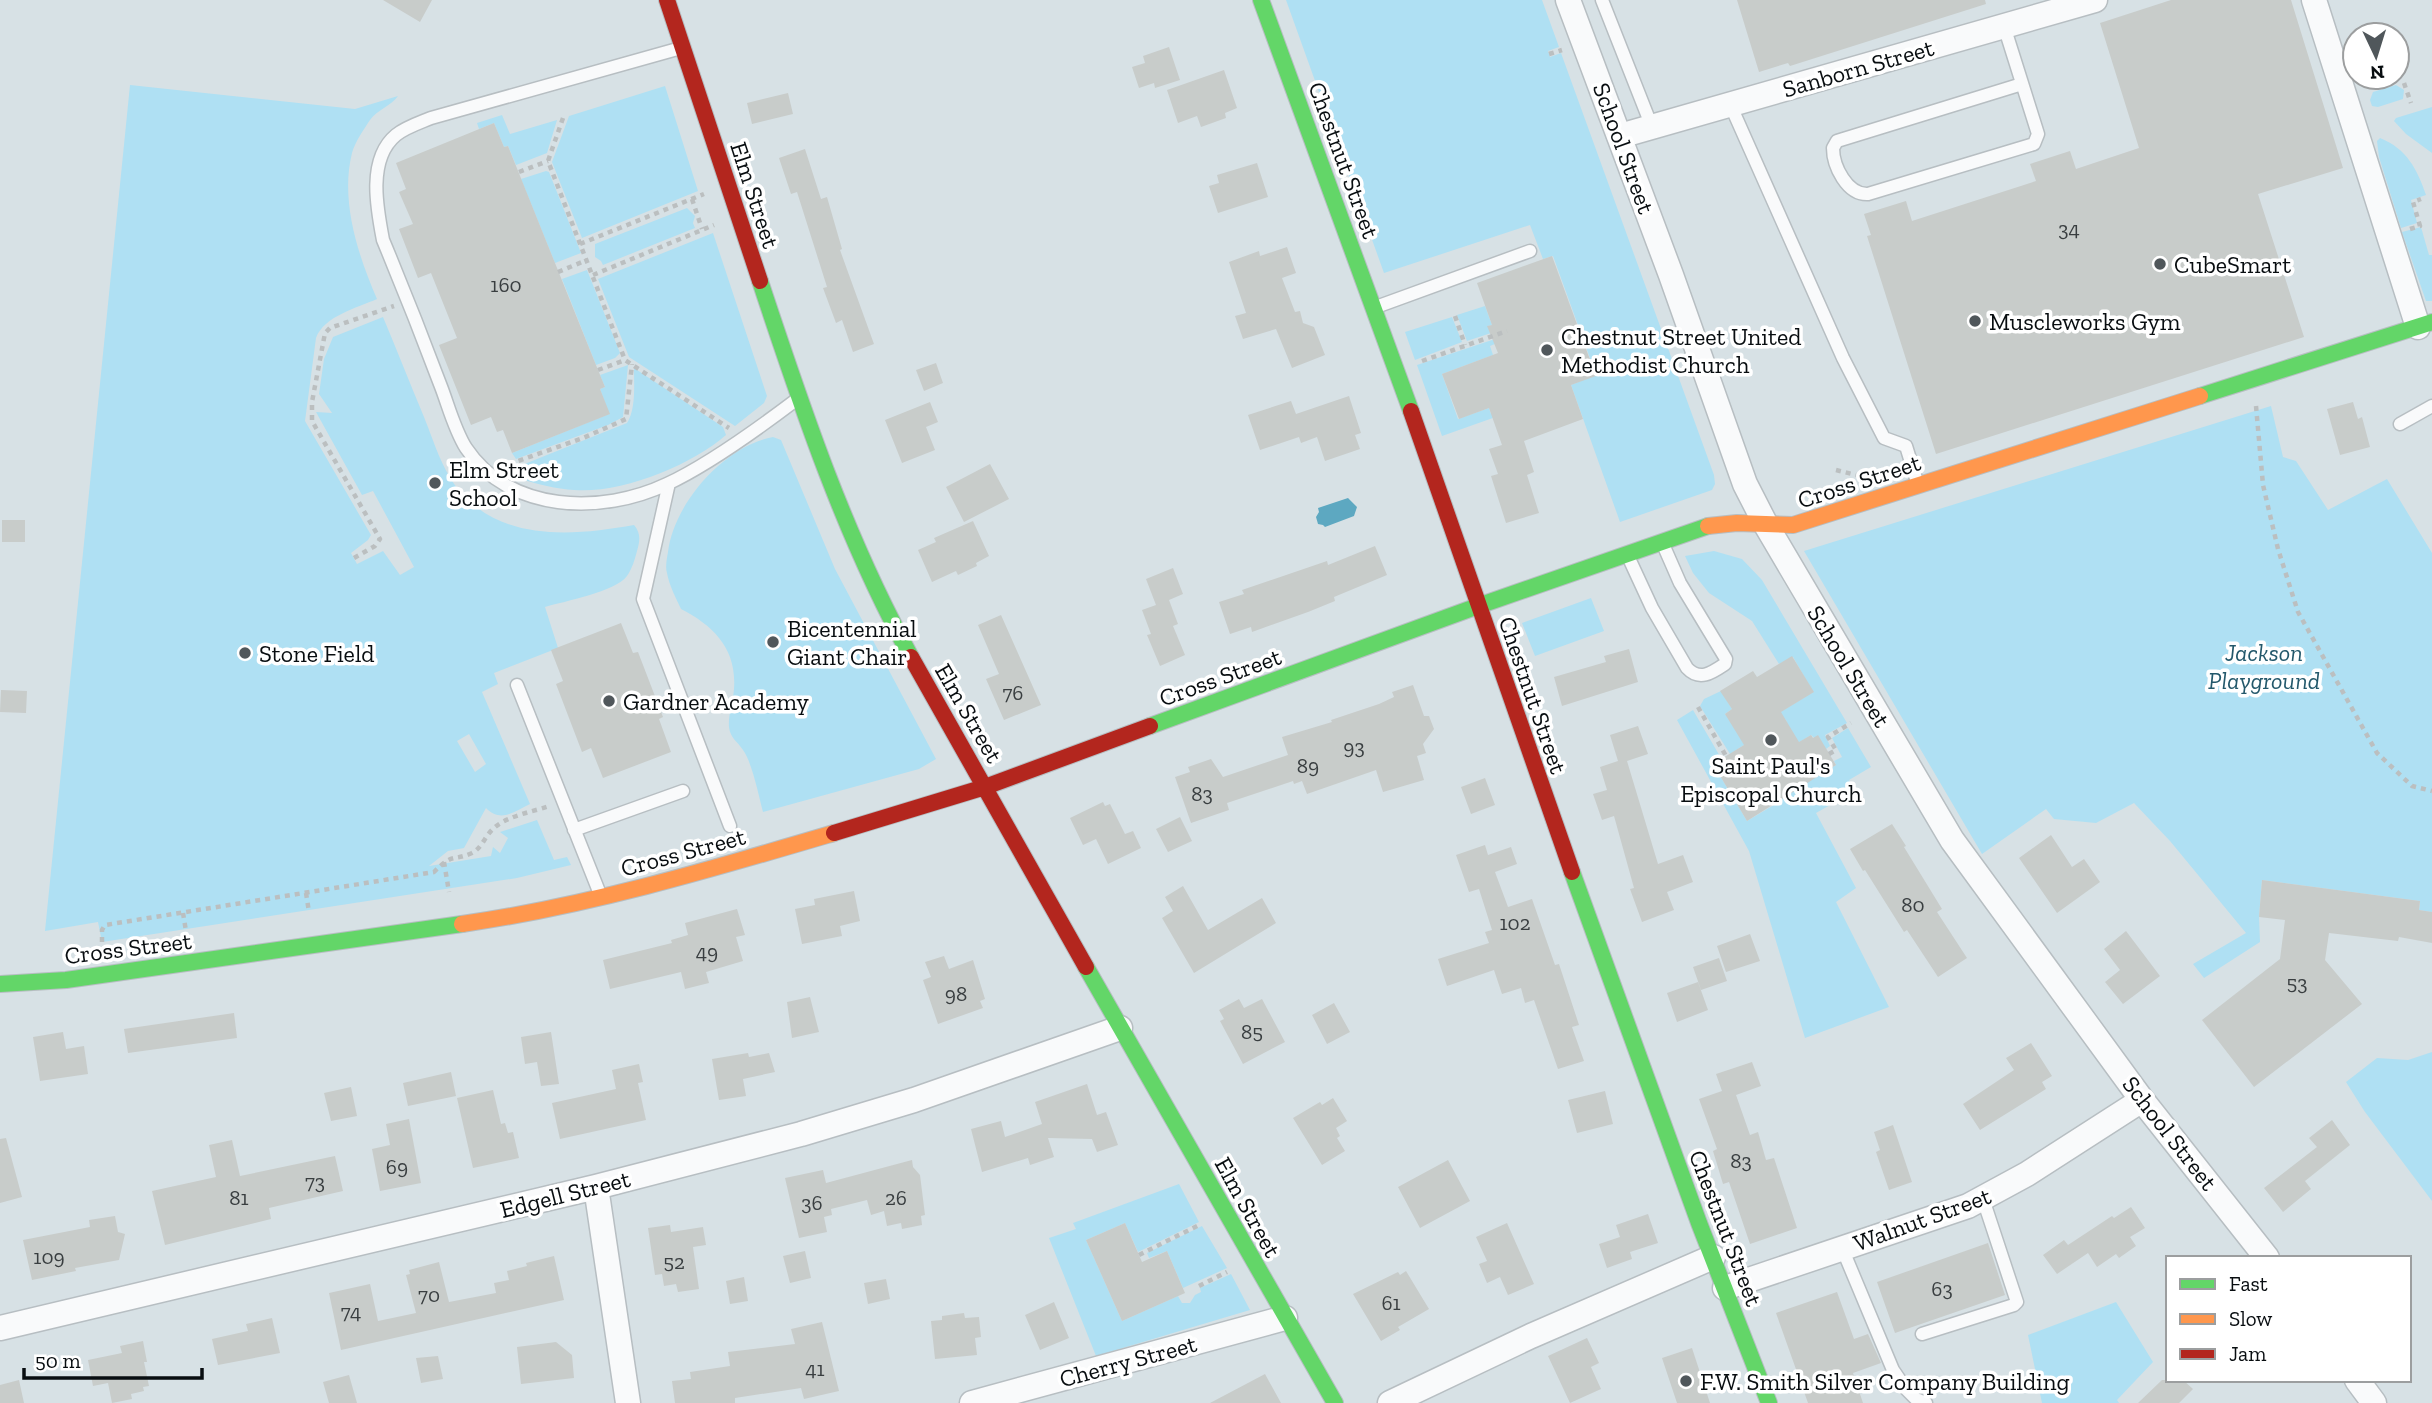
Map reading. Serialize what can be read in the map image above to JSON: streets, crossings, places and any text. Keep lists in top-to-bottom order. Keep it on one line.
{"streets":{"street":["Sanborn Street","School Street","Chestnut Street","Elm Street","Cross Street","Edgell Street","Walnut Street","Cherry Street"]},"crossings":[["Sanborn Street","School Street"],["School Street","Cross Street"],["School Street","Walnut Street"],["Chestnut Street","Cross Street"],["Chestnut Street","Walnut Street"],["Elm Street","Cross Street"],["Elm Street","Edgell Street"],["Elm Street","Cherry Street"]],"parks":["Jackson Playground"],"places":["CubeSmart","Muscleworks Gym","Chestnut Street United Methodist Church","Elm Street School","Bicentennial Giant Chair","Stone Field","Gardner Academy","Saint Paul's Episcopal Church","F.W. Smith Silver Company Building"],"house_numbers":["34","160","76","93","89","83","80","102","49","53","98","85","83","69","73","81","26","36","109","52","63","70","61","74","41"],"legend":["Fast","Slow","Jam"],"scale_bar":"50 m","north":"bottom"}
